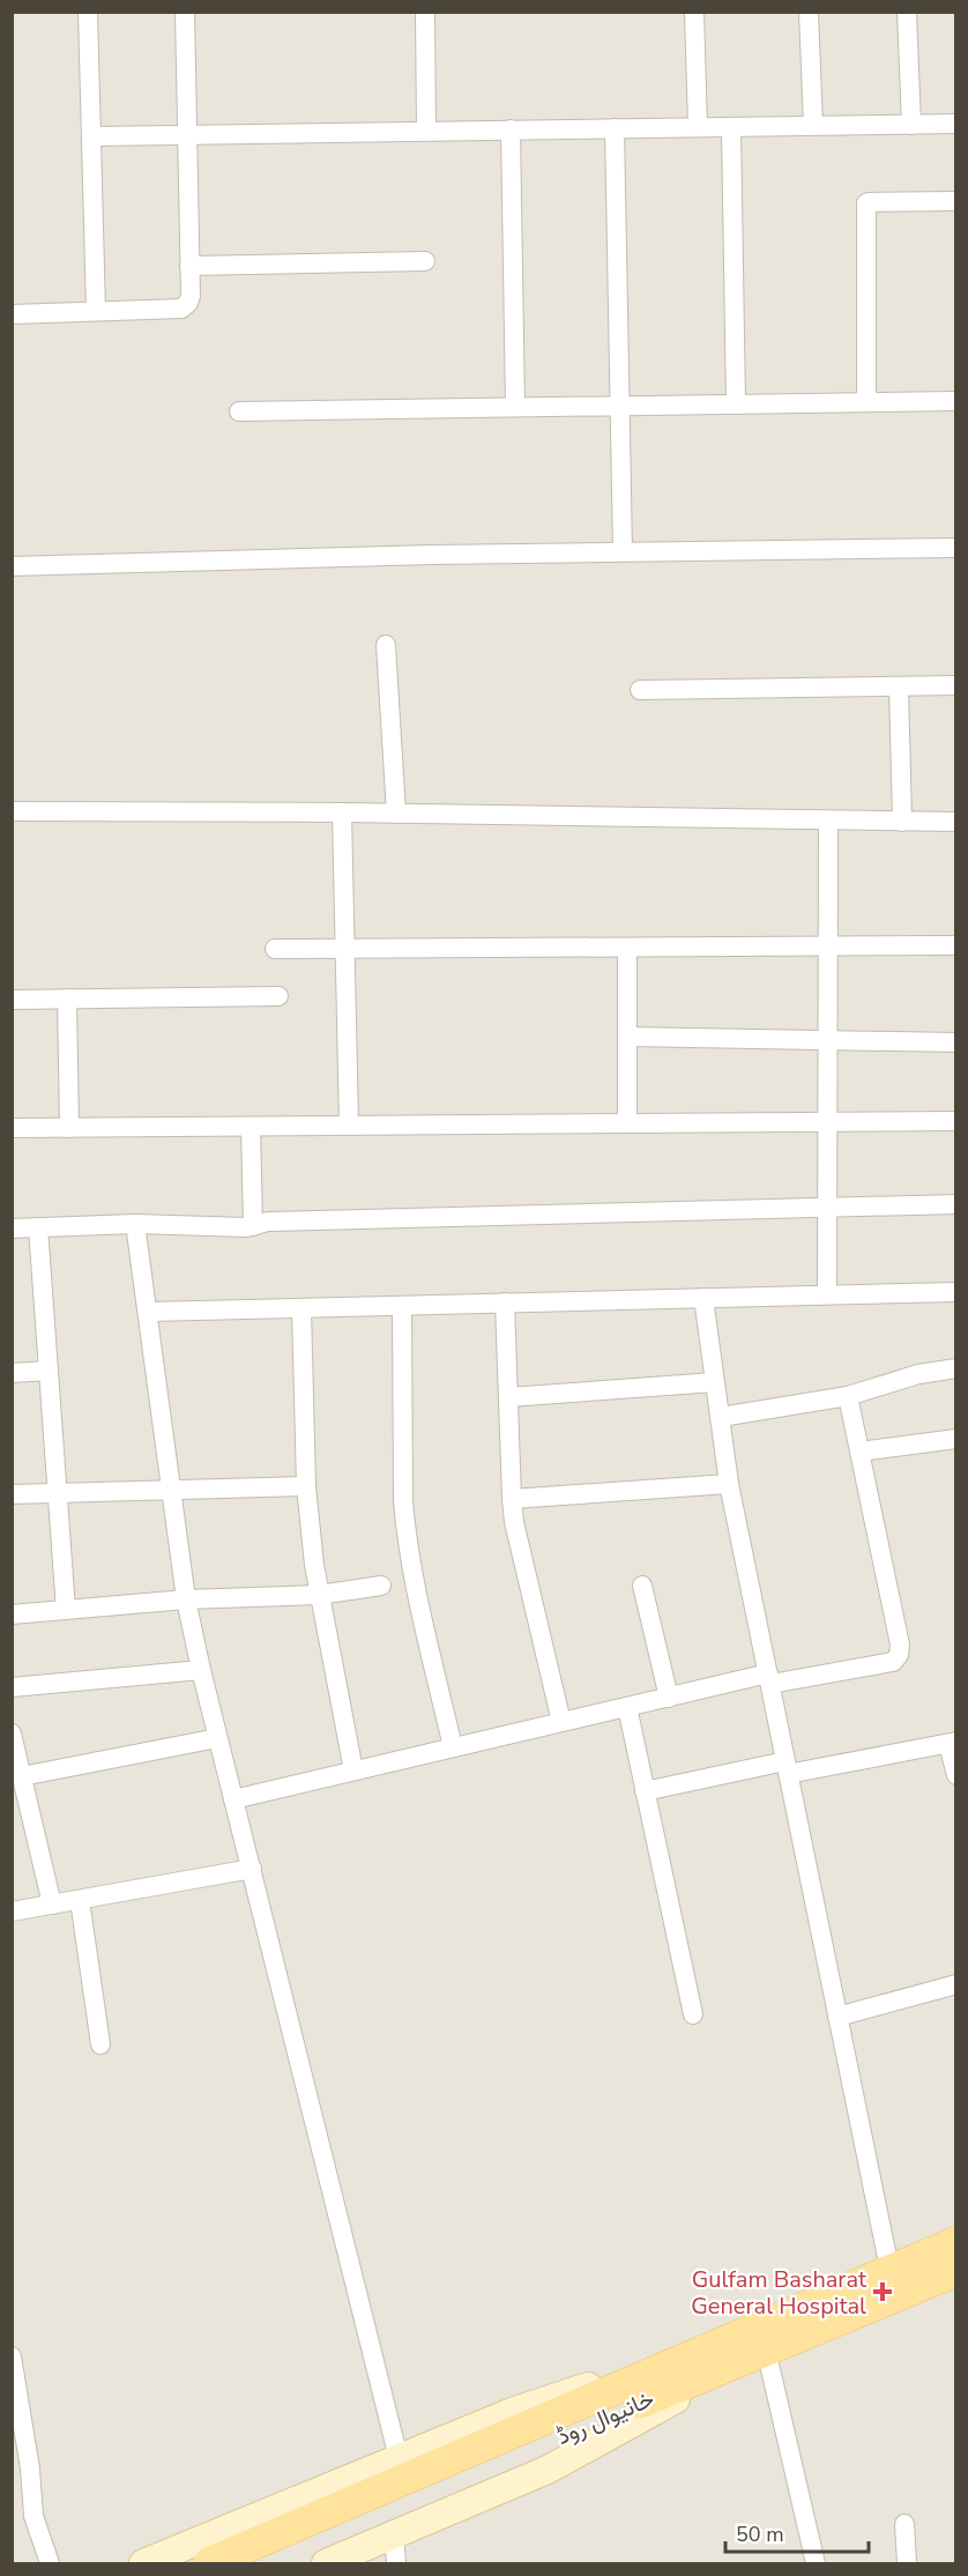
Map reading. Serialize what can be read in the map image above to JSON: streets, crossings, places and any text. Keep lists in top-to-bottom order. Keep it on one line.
{"streets":{"main road":["خانیوال روڈ"]},"places":{"health":["Gulfam Basharat General Hospital"]},"scale_bar":"50 m"}
